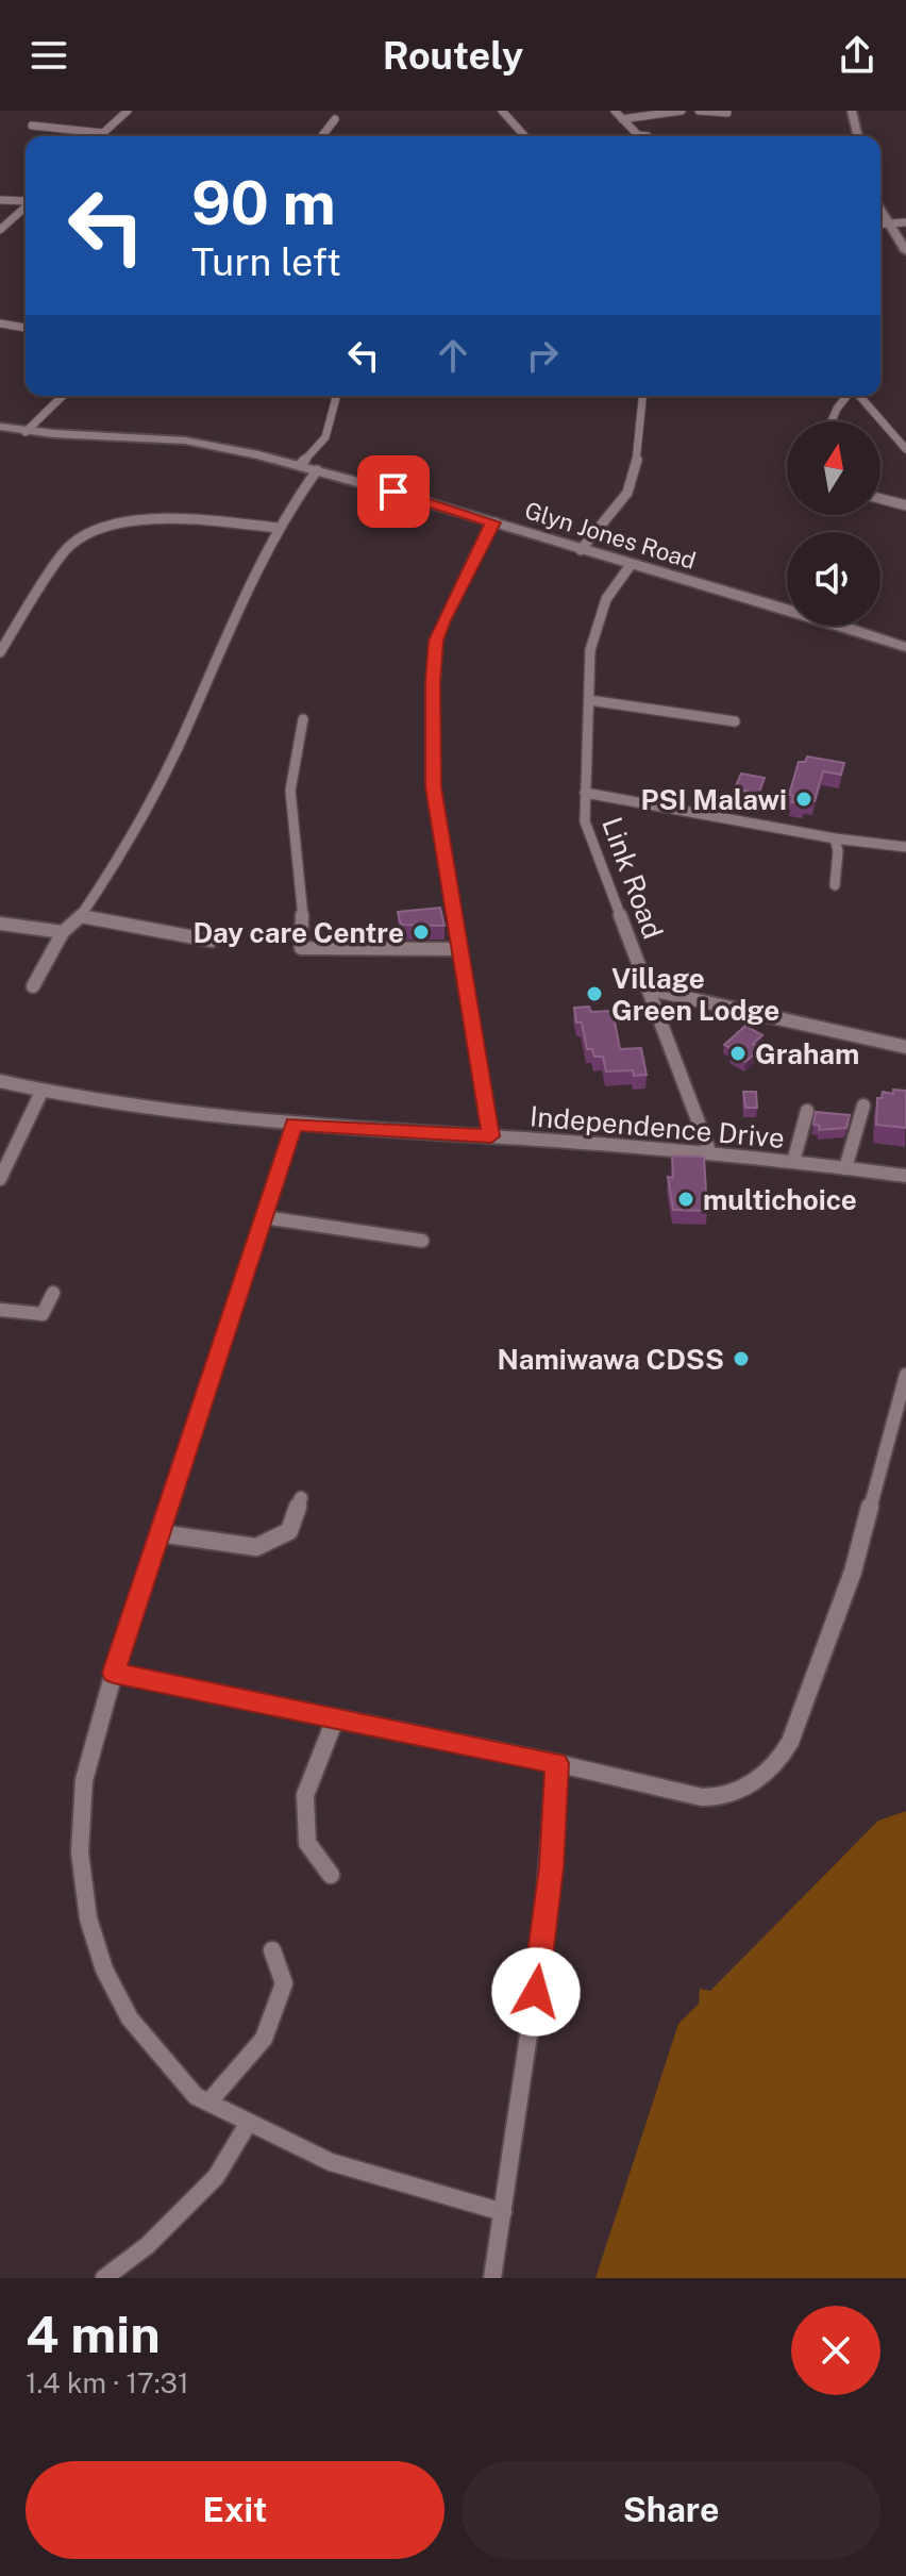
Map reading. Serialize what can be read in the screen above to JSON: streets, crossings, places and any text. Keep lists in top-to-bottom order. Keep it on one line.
{"streets":{"street":["Glyn Jones Road","Link Road","Independence Drive"]},"crossings":[["Glyn Jones Road","Link Road"],["Link Road","Independence Drive"]],"places":["PSI Malawi","Day care Centre","Village Green Lodge","Graham","multichoice","Namiwawa CDSS"],"north":"top","page":{"header":"Routely","turn":["90 m","Turn left"],"heading":["4 min","1.4 km · 17:31"],"buttons":["Exit","Share"]}}
